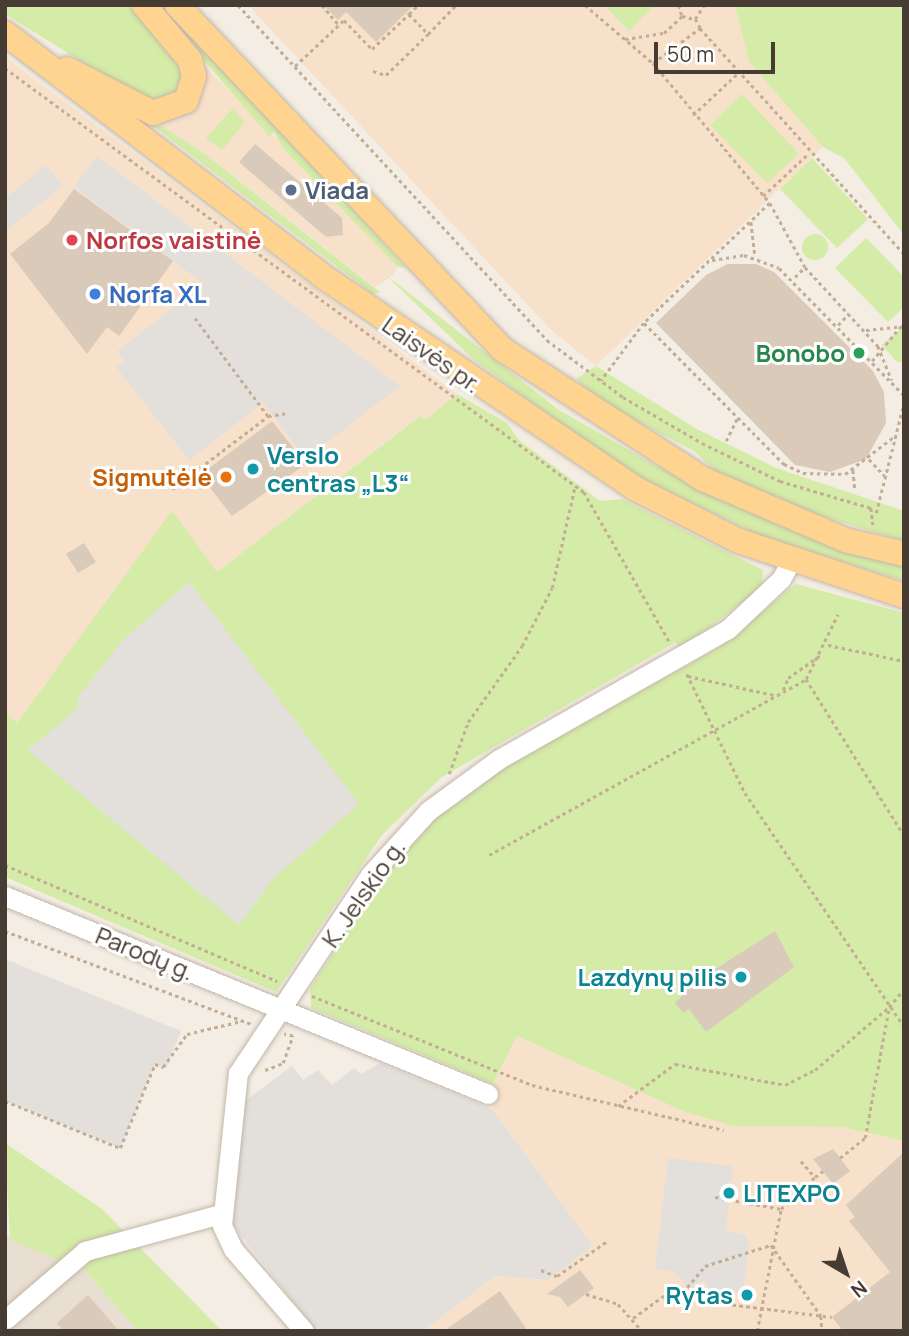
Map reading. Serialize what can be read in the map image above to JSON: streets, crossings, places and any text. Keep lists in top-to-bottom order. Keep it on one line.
{"streets":{"main road":["Laisvės pr."],"street":["K. Jelskio g.","Parodų g."]},"crossings":[["Laisvės pr.","K. Jelskio g."],["K. Jelskio g.","Parodų g."]],"places":["Viada","Norfos vaistinė","Norfa XL","Bonobo","Verslo centras „L3“","Sigmutėlė","Lazdynų pilis","LITEXPO","Rytas"],"scale_bar":"50 m","north":"bottom right"}
